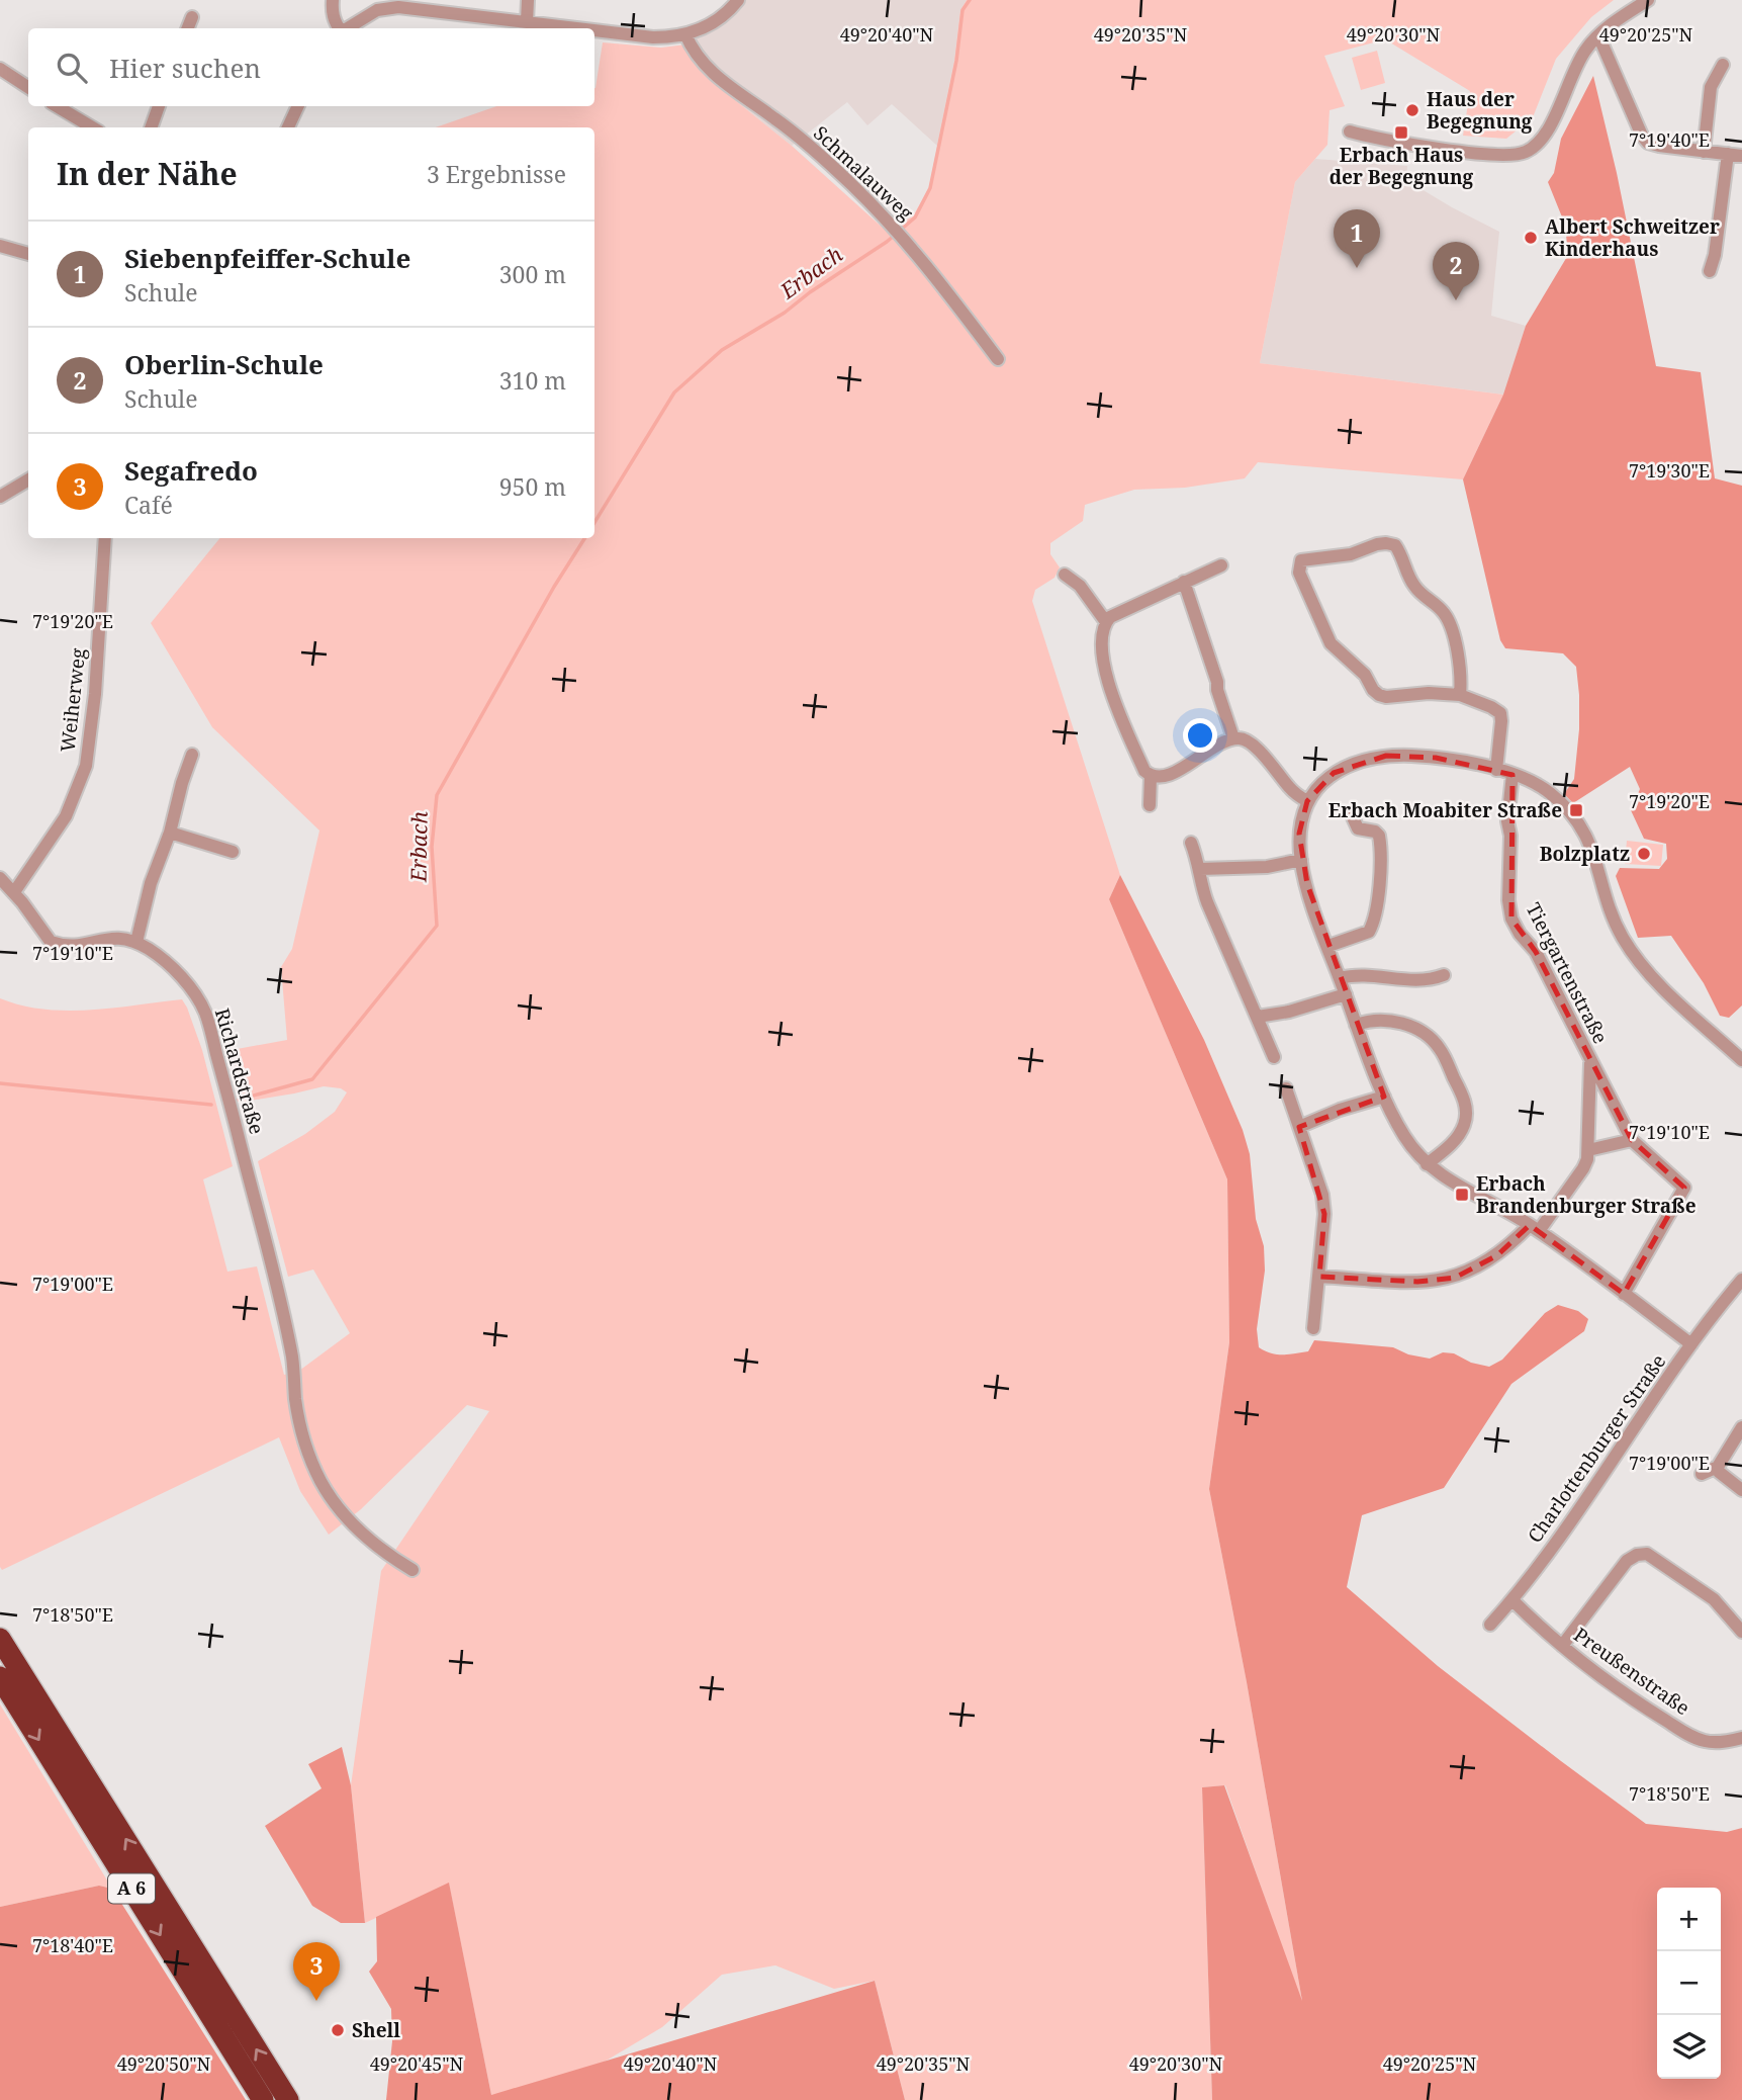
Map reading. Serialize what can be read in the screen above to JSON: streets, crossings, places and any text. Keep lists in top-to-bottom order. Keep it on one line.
{"streets":{"highway":["A 6"],"street":["Schmalauweg","Weiherweg","Tiergartenstraße","Richardstraße","Charlottenburger Straße","Preußenstraße"]},"crossings":[["Charlottenburger Straße","Preußenstraße"]],"water":["Erbach"],"places":{"other":["Haus der Begegnung","Albert Schweitzer Kinderhaus","Bolzplatz","Shell"],"transit":["Erbach Haus der Begegnung","Erbach Moabiter Straße","Erbach Brandenburger Straße"]},"page":{"search":"Hier suchen","heading":["In der Nähe","3 Ergebnisse"],"pins":["1","2","3"],"list":[{"mark":"1","name":"Siebenpfeiffer-Schule","note":"Schule","value":"300 m"},{"mark":"2","name":"Oberlin-Schule","note":"Schule","value":"310 m"},{"mark":"3","name":"Segafredo","note":"Café","value":"950 m"}],"map_buttons":["+","−"]},"coordinates":["49°20'40\"N","49°20'35\"N","49°20'30\"N","49°20'25\"N","7°19'40\"E","7°19'30\"E","7°19'20\"E","7°19'10\"E","7°19'00\"E","7°18'50\"E","7°18'40\"E","49°20'50\"N","49°20'45\"N"]}
